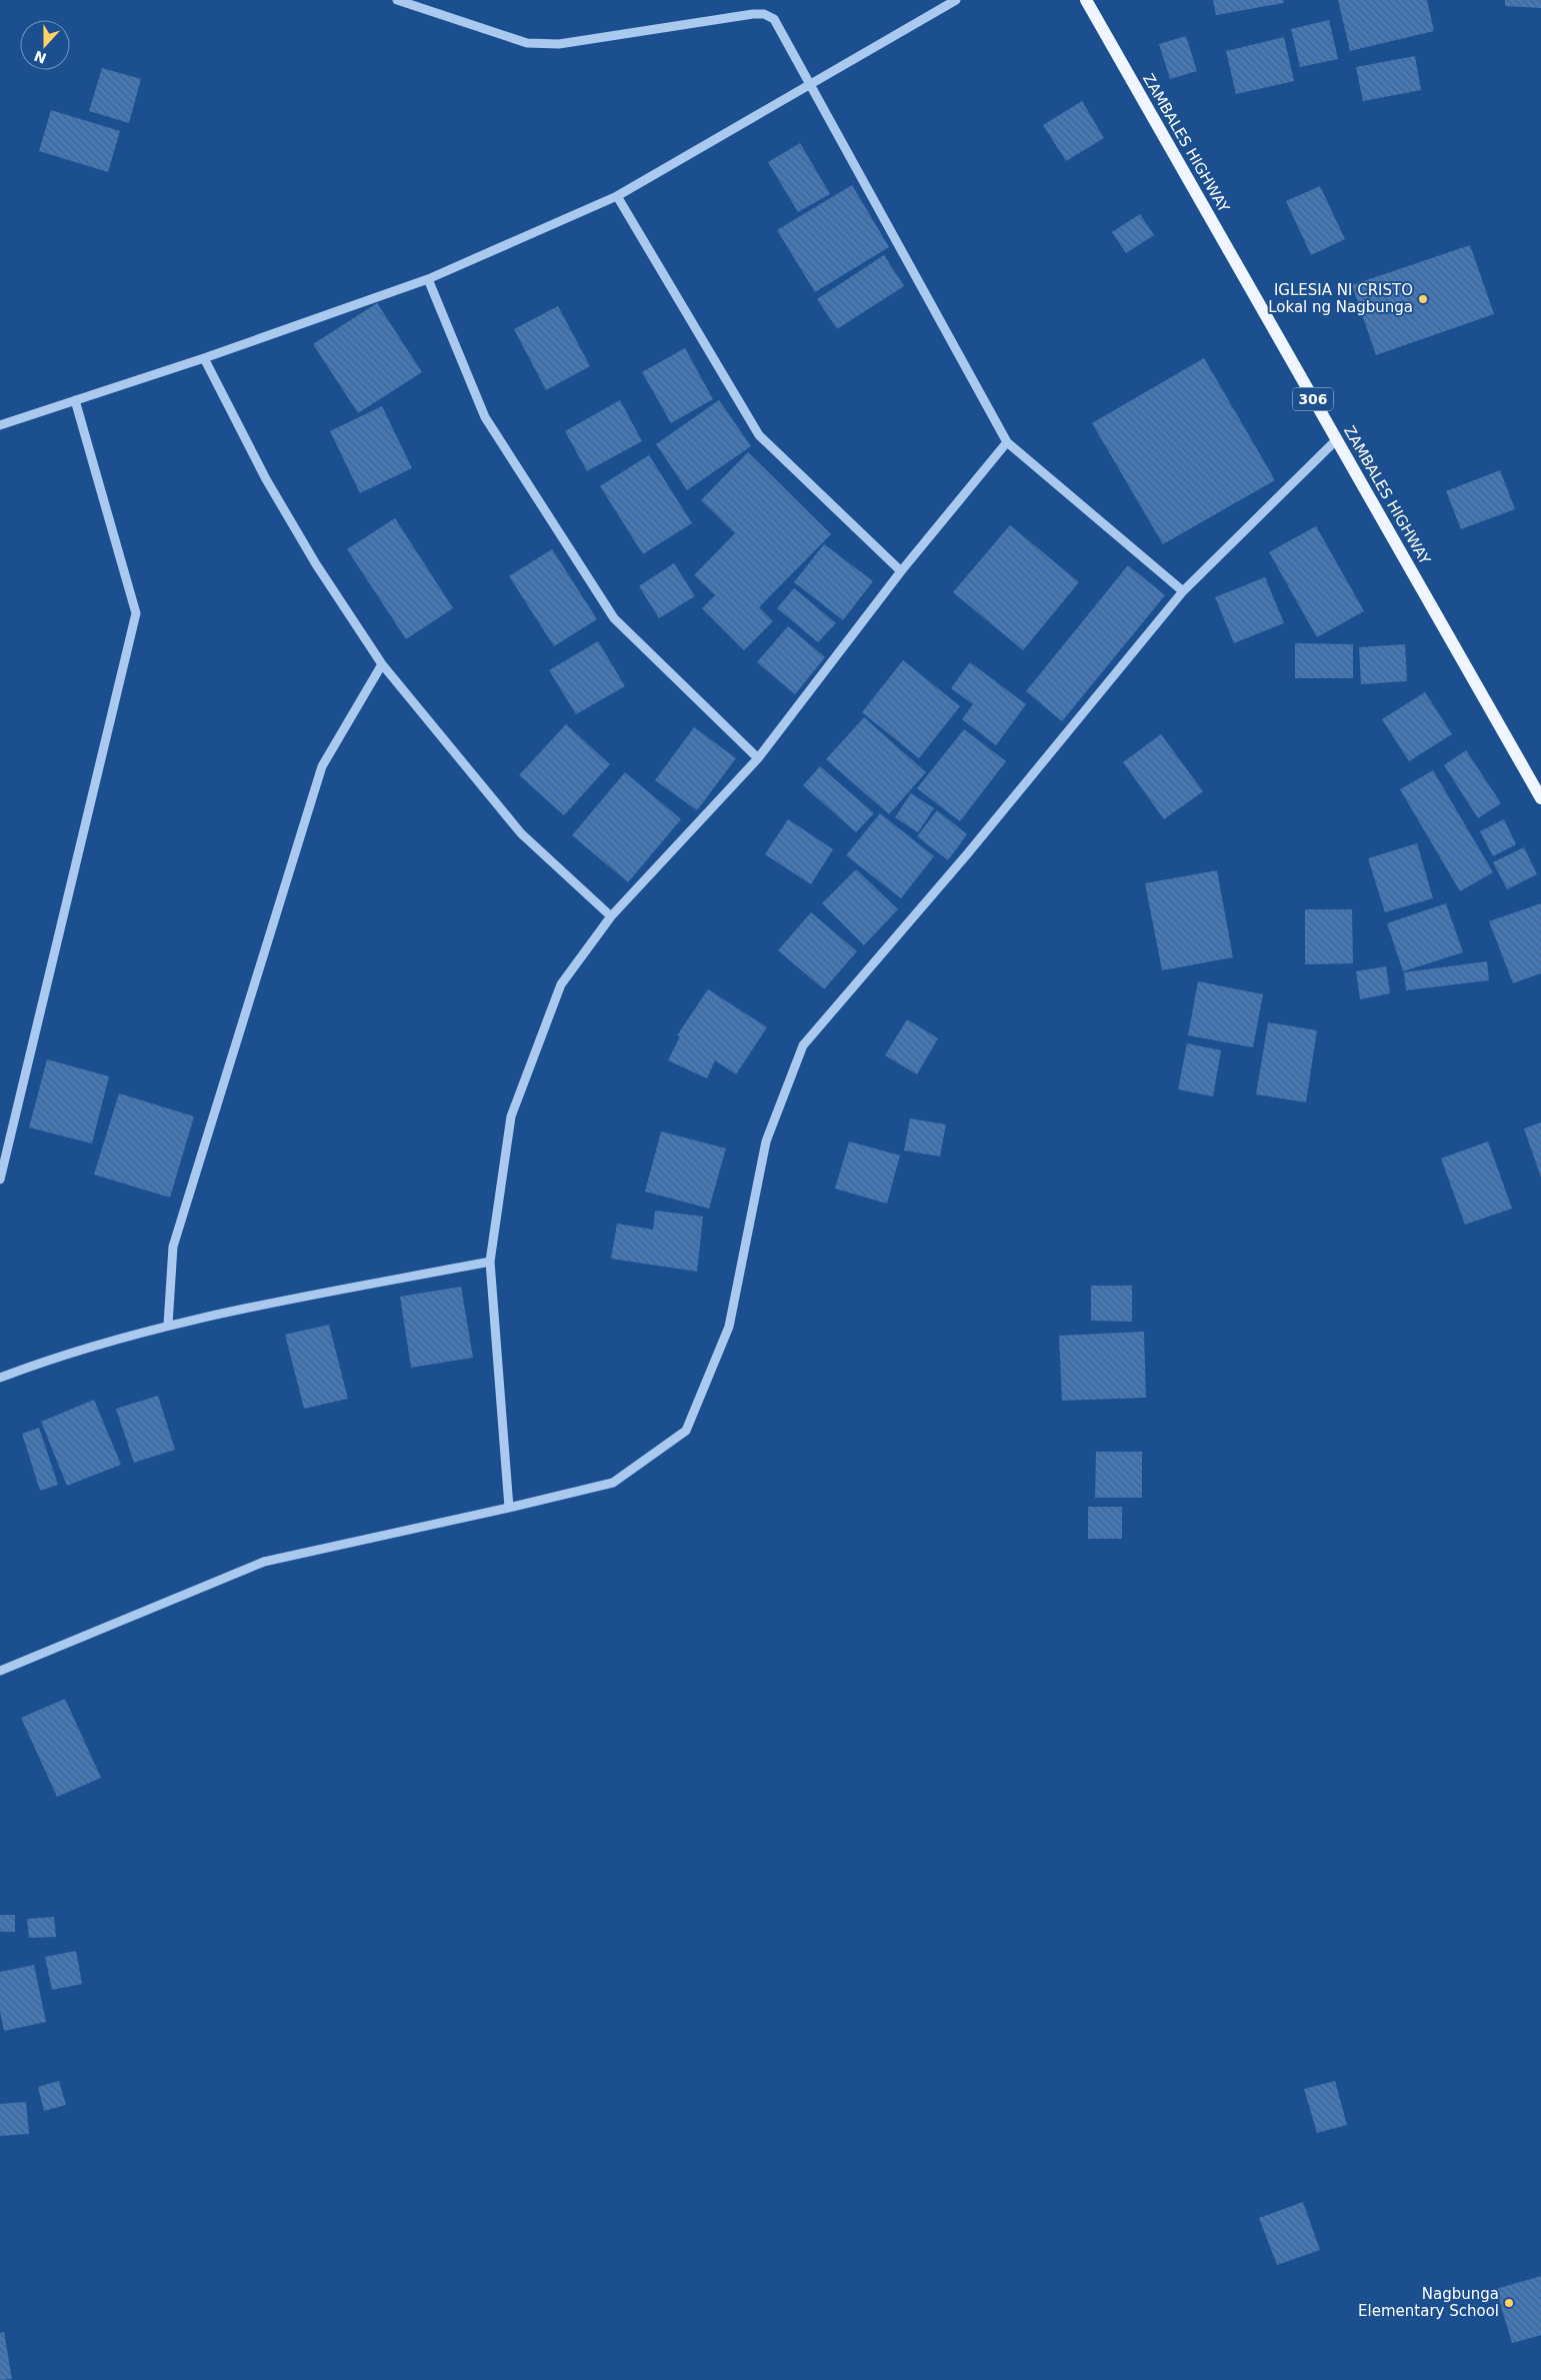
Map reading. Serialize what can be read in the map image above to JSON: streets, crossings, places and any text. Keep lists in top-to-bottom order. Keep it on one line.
{"streets":{"main road":["ZAMBALES HIGHWAY","306"]},"places":["IGLESIA NI CRISTO Lokal ng Nagbunga","Nagbunga Elementary School"],"north":"bottom"}
